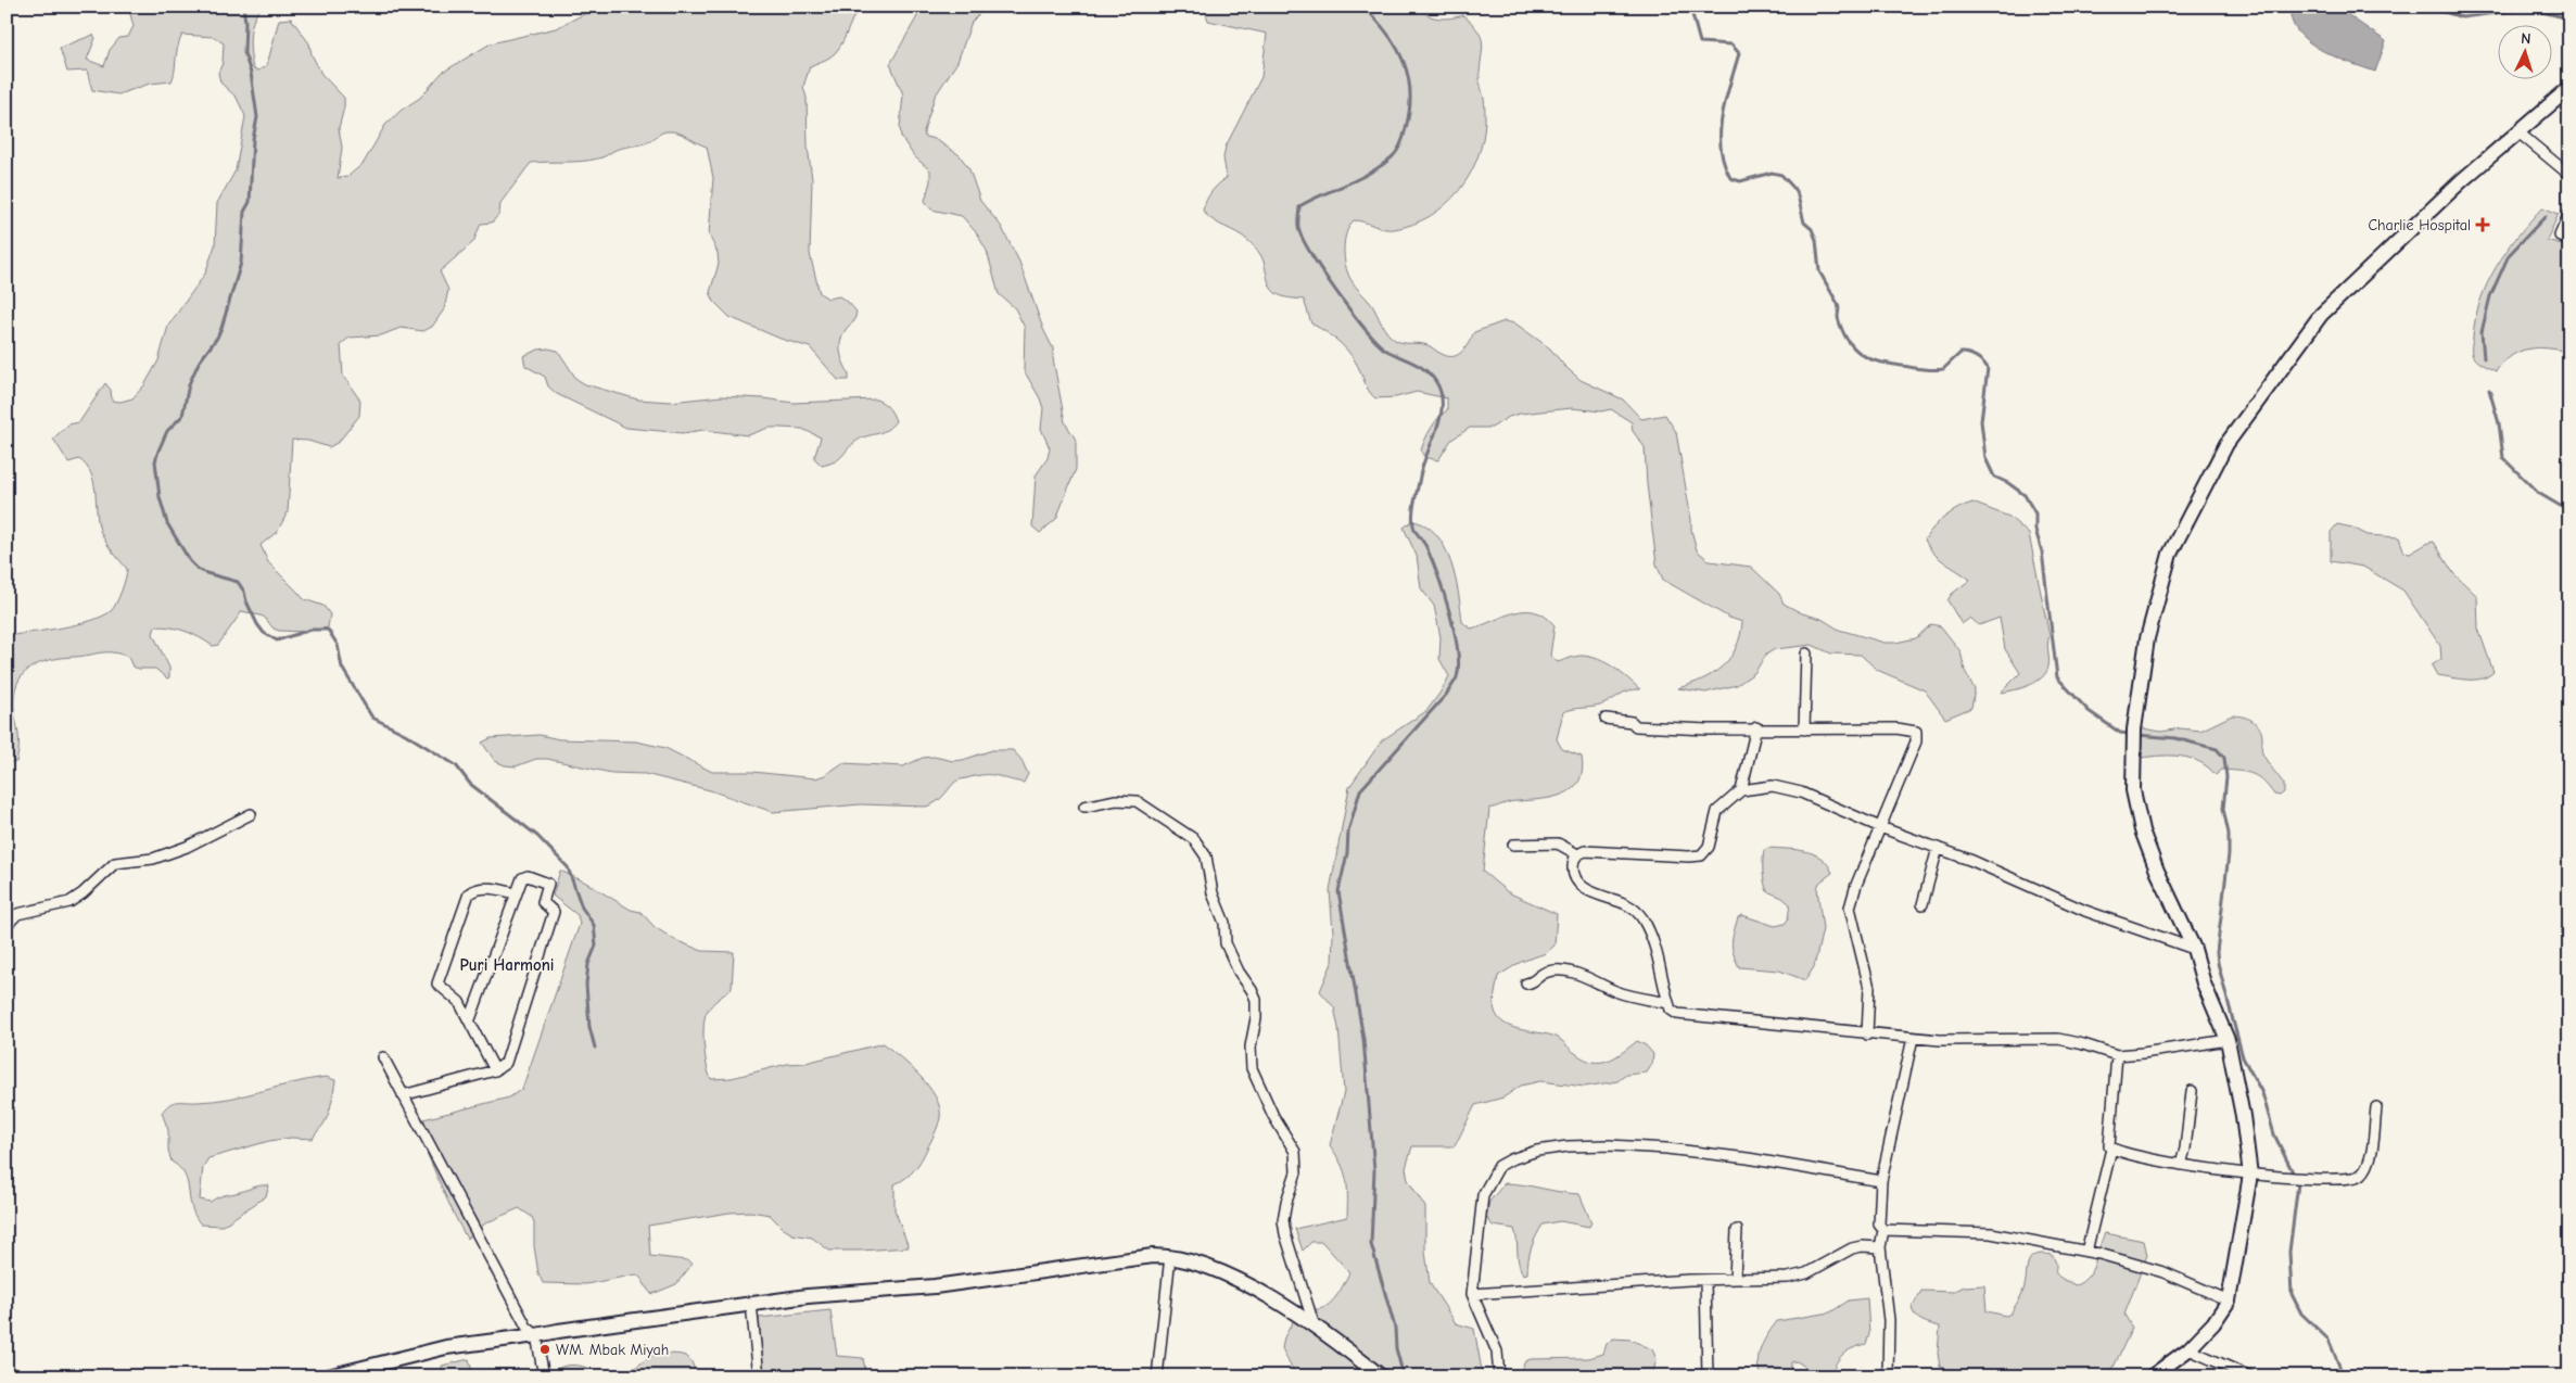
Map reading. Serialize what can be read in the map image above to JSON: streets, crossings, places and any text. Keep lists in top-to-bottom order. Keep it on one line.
{"districts":["Puri Harmoni"],"places":{"health":["Charlie Hospital"],"other":["WM. Mbak Miyah"]},"north":"top"}
